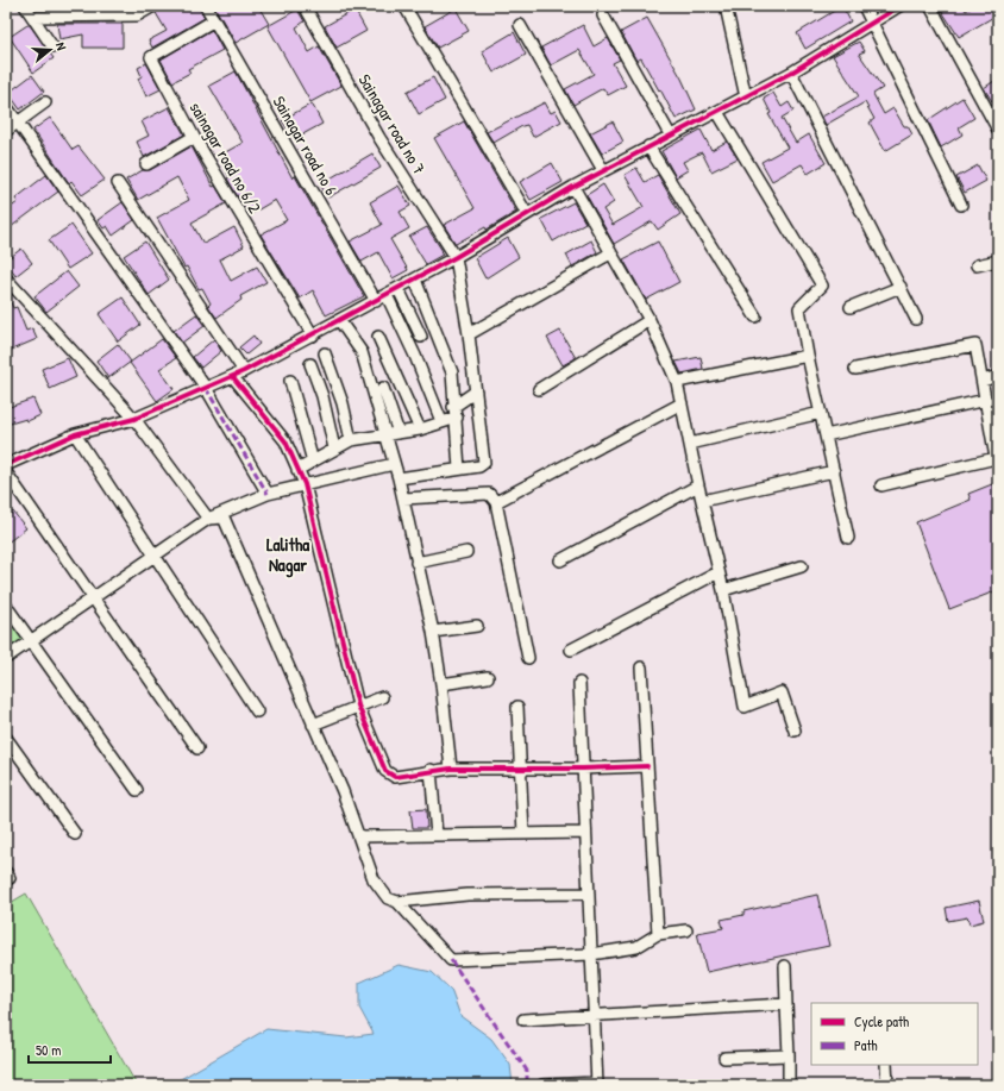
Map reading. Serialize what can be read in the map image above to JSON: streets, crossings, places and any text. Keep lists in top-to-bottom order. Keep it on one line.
{"streets":{"street":["Sainagar road no 7","Sainagar road no 6","sainagar road no 6/2"]},"crossings":[["Sainagar road no 6","sainagar road no 6/2"]],"districts":["Lalitha Nagar"],"legend":["Cycle path","Path"],"scale_bar":"50 m","north":"right"}
